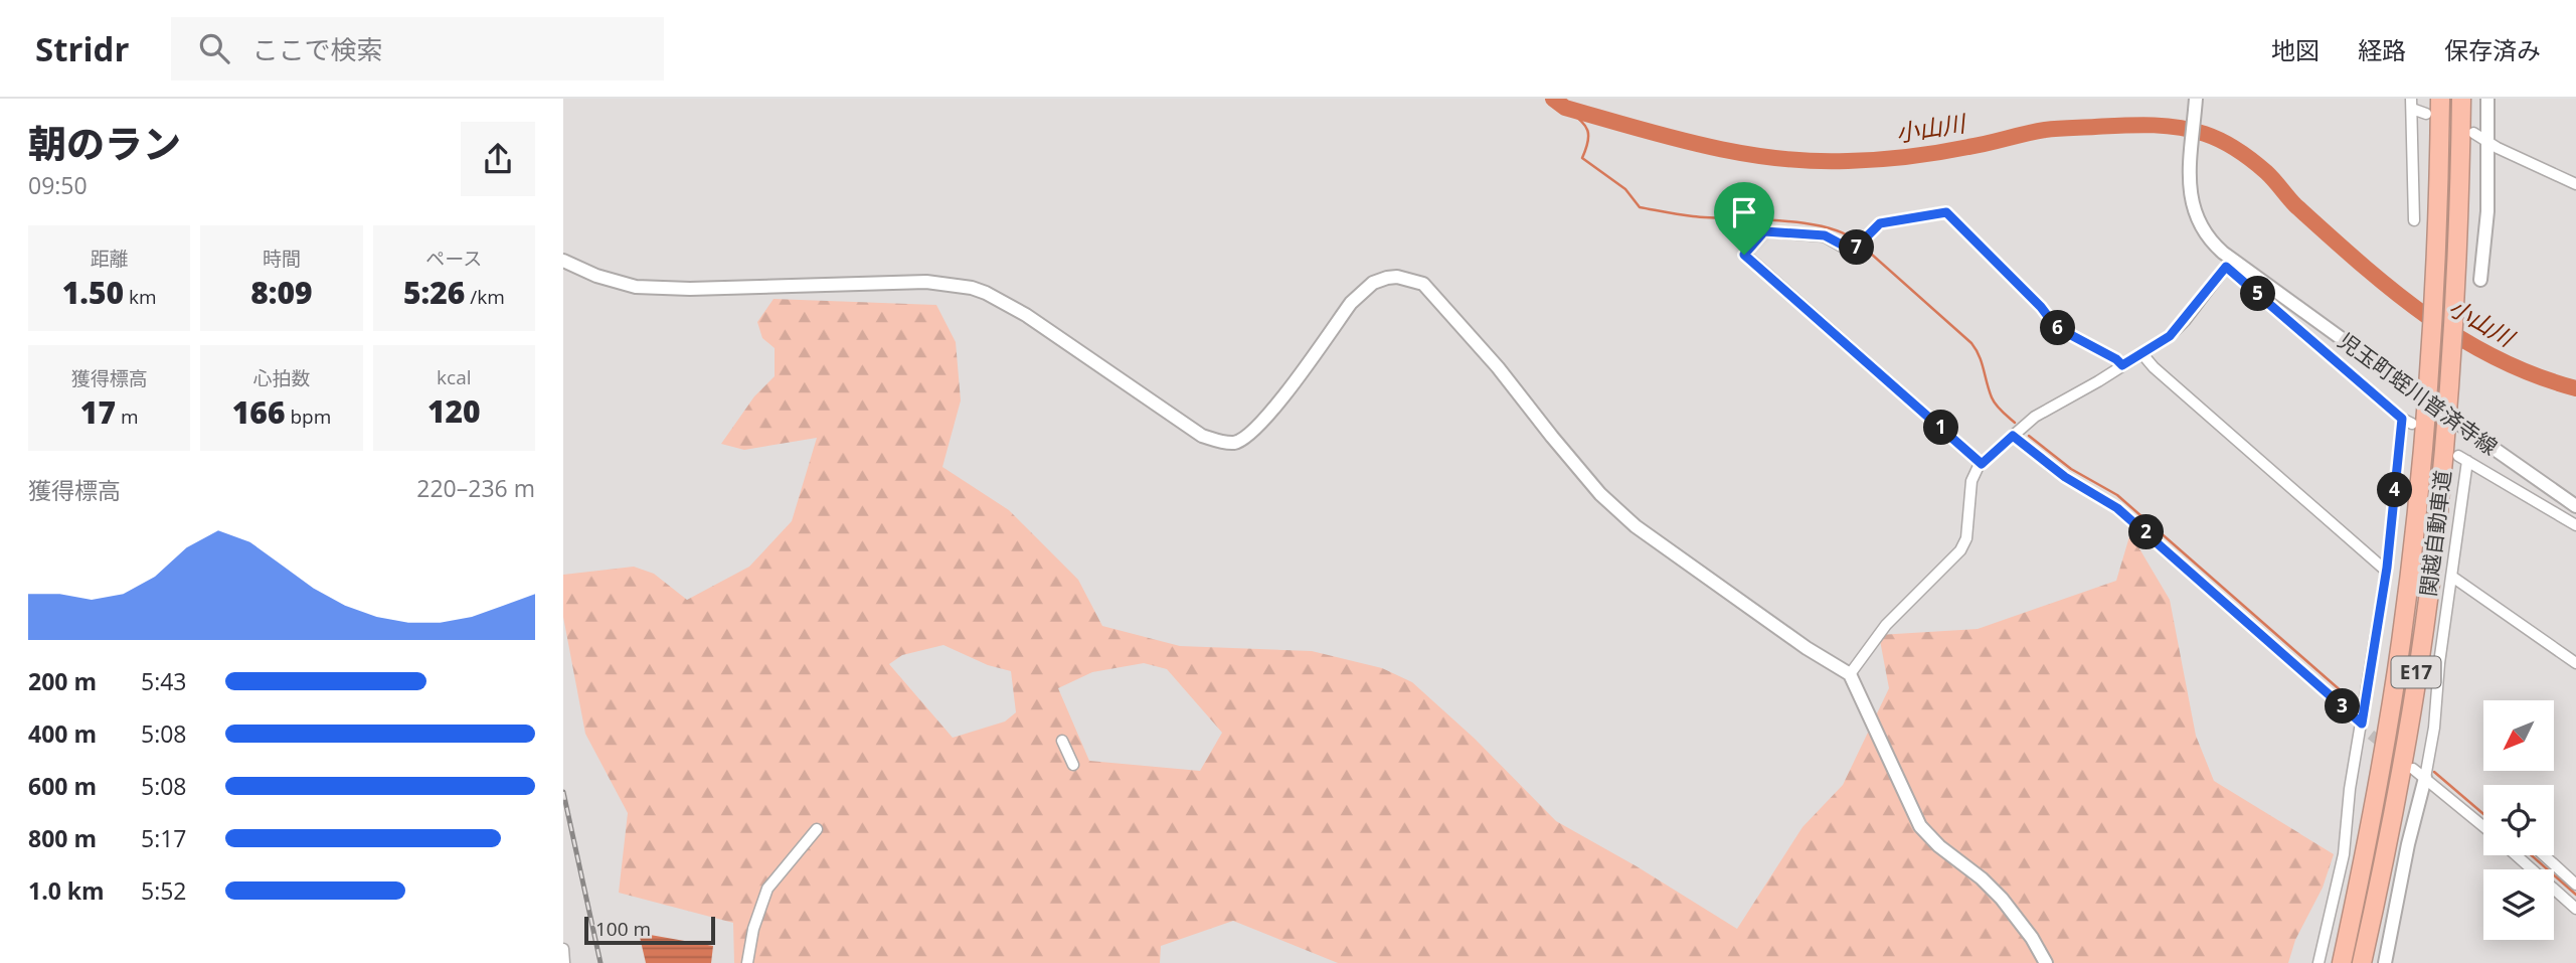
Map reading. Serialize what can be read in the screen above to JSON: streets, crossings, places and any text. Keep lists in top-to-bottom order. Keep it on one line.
{"streets":{"highway":["関越自動車道","E17"],"street":["児玉町蛭川普済寺線"]},"water":["小山川"],"scale_bar":"100 m","north":"bottom left","page":{"header":"Stridr","search":"ここで検索","nav":["地図","経路","保存済み"],"heading":["朝のラン","09:50"],"stats":[["距離","1.50 km"],["時間","8:09"],["ペース","5:26 /km"],["獲得標高","17 m"],["心拍数","166 bpm"],["kcal","120"]],"pins":["7","5","6","1","4","2","3"],"chart":["獲得標高","220–236 m"],"list":[{"name":"200 m","note":"5:43"},{"name":"400 m","note":"5:08"},{"name":"600 m","note":"5:08"},{"name":"800 m","note":"5:17"},{"name":"1.0 km","note":"5:52"}],"scale":"100 m"}}
